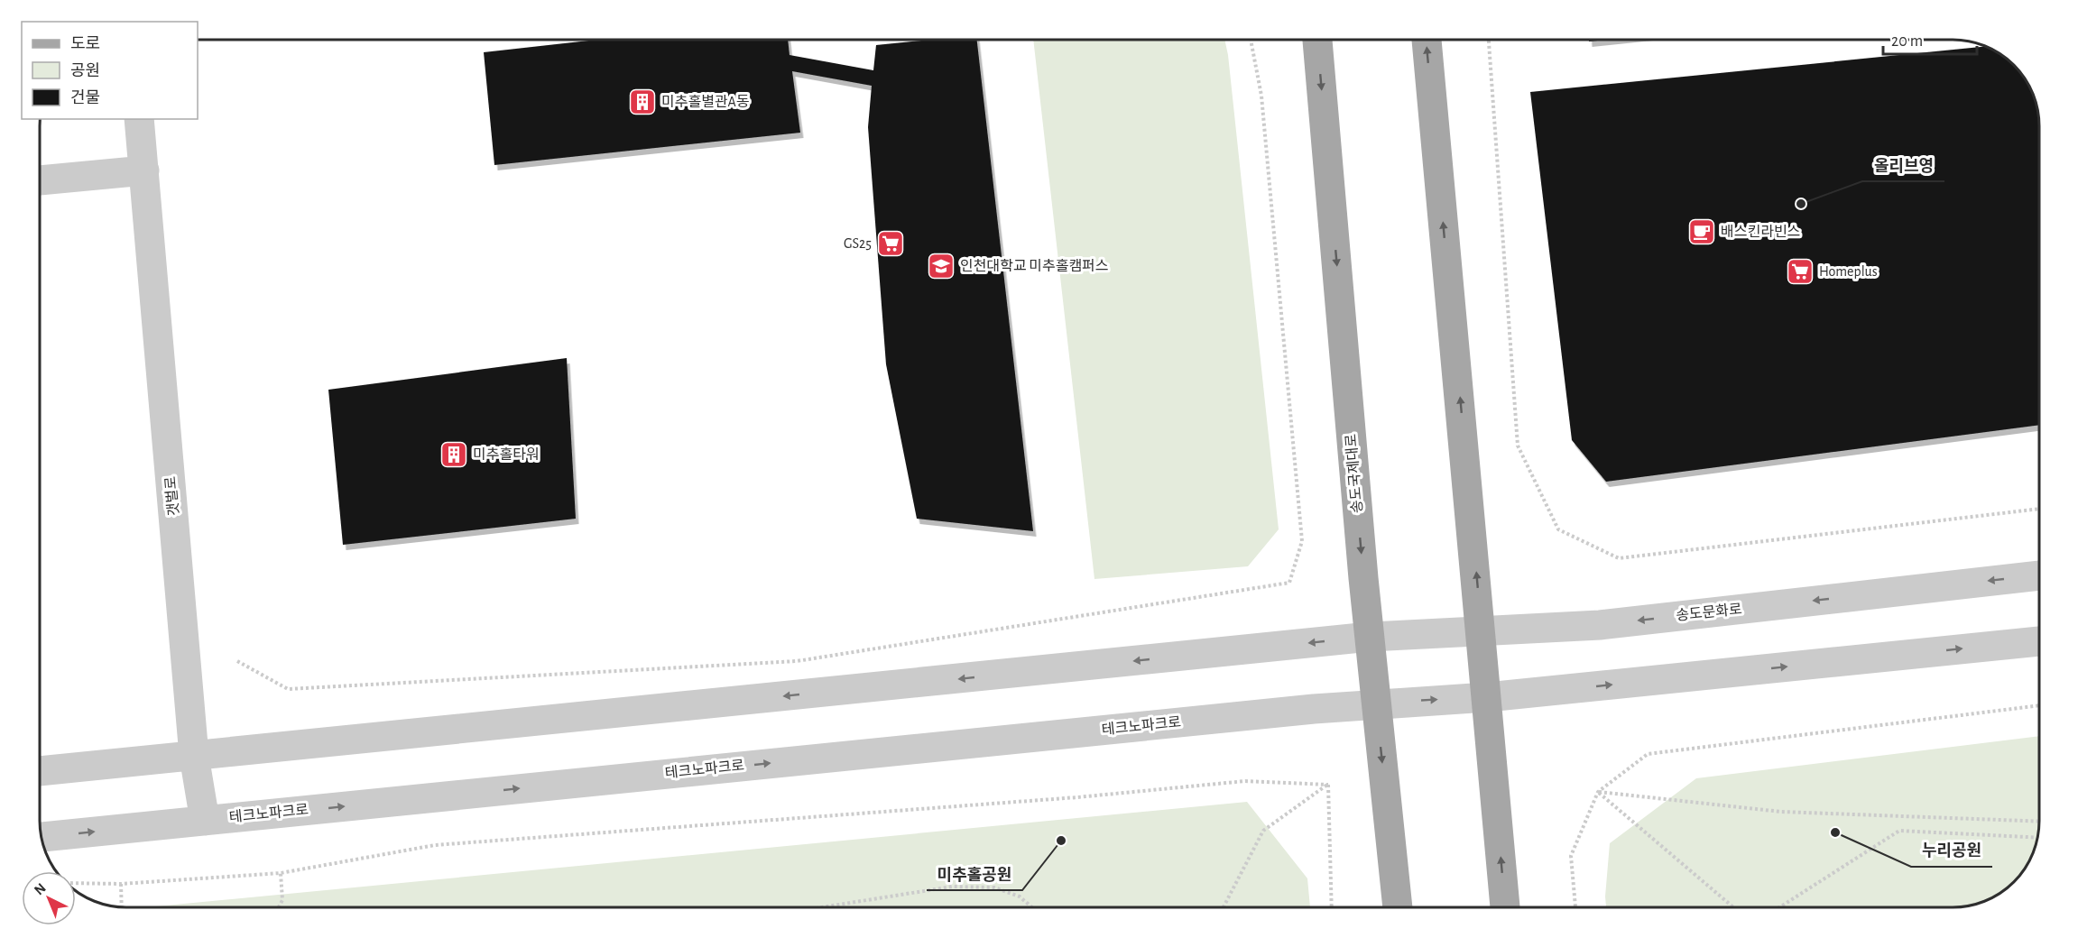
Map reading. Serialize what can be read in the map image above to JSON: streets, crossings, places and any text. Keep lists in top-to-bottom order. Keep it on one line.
{"streets":{"main road":["송도국제대로"],"street":["갯벌로","송도문화로","테크노파크로"]},"crossings":[["송도국제대로","송도문화로"],["송도국제대로","테크노파크로"],["갯벌로","테크노파크로"]],"places":{"building":["미추홀별관A동","미추홀타워"],"other":["올리브영","누리공원","미추홀공원"],"cafe":["배스킨라빈스"],"supermarket":["GS25","Homeplus"],"school or university":["인천대학교 미추홀캠퍼스"]},"legend":["도로","공원","건물"],"scale_bar":"20 m","north":"top left"}
